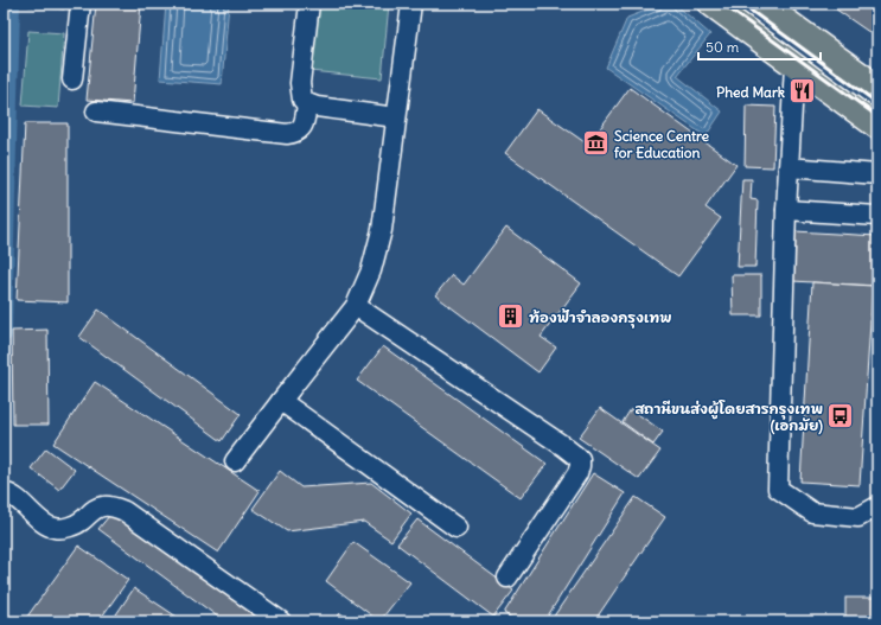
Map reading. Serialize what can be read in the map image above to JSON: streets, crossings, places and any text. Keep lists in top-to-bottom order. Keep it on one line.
{"places":{"restaurant":["Phed Mark"],"museum":["Science Centre for Education"],"building":["ท้องฟ้าจำลองกรุงเทพ"],"bus stop":["สถานีขนส่งผู้โดยสารกรุงเทพ (เอกมัย)"]},"scale_bar":"50 m"}
